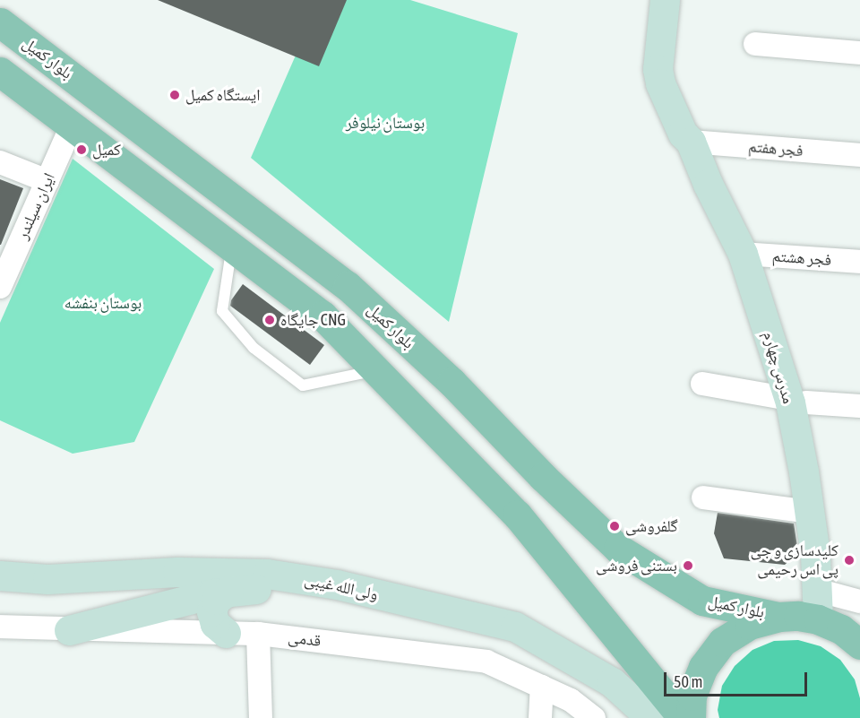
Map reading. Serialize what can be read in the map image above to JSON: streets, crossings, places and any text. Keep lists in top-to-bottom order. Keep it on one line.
{"streets":{"main road":["بلوار کمیل"],"street":["فجر هفتم","ایران سیلندر","فجر هشتم","مدرس چهارم","ولی الله غیبی","قدمی"]},"crossings":[["فجر هفتم","مدرس چهارم"],["فجر هشتم","مدرس چهارم"]],"parks":["بوستان نیلوفر","بوستان بنفشه"],"places":["ایستگاه کمیل","کمیل","جایگاه CNG","گلفروشی","کلیدسازی و جی پی اس رحیمی","بستنی فروشی"],"scale_bar":"50 m"}
